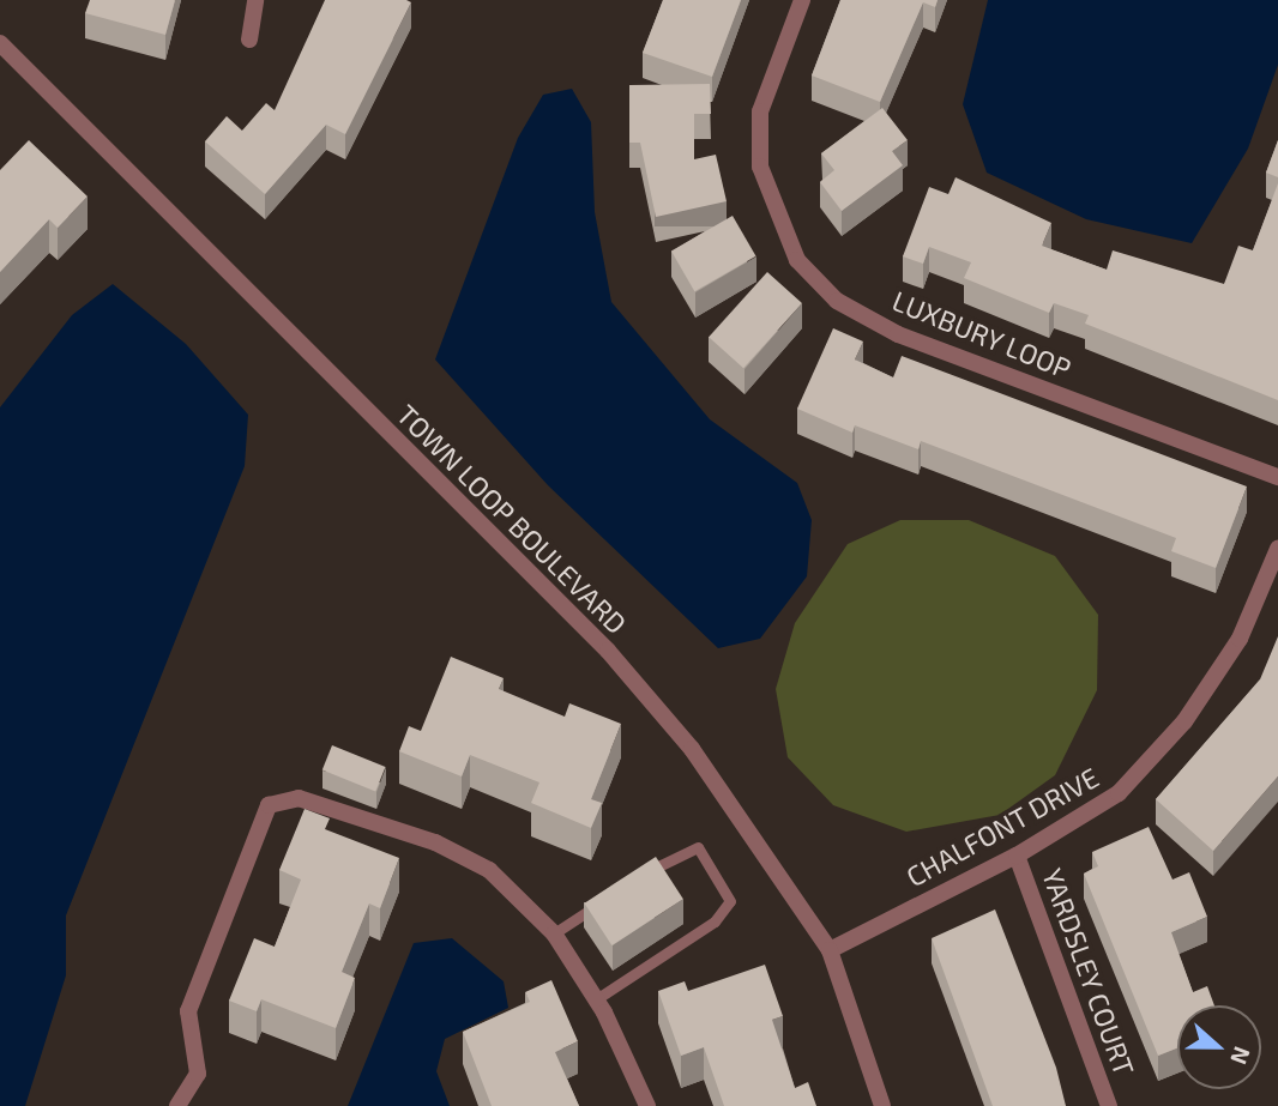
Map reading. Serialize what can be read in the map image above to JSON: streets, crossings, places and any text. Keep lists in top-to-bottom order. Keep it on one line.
{"streets":{"street":["LUXBURY LOOP","TOWN LOOP BOULEVARD","CHALFONT DRIVE","YARDSLEY COURT"]},"crossings":[["TOWN LOOP BOULEVARD","CHALFONT DRIVE"],["CHALFONT DRIVE","YARDSLEY COURT"]],"north":"right"}
